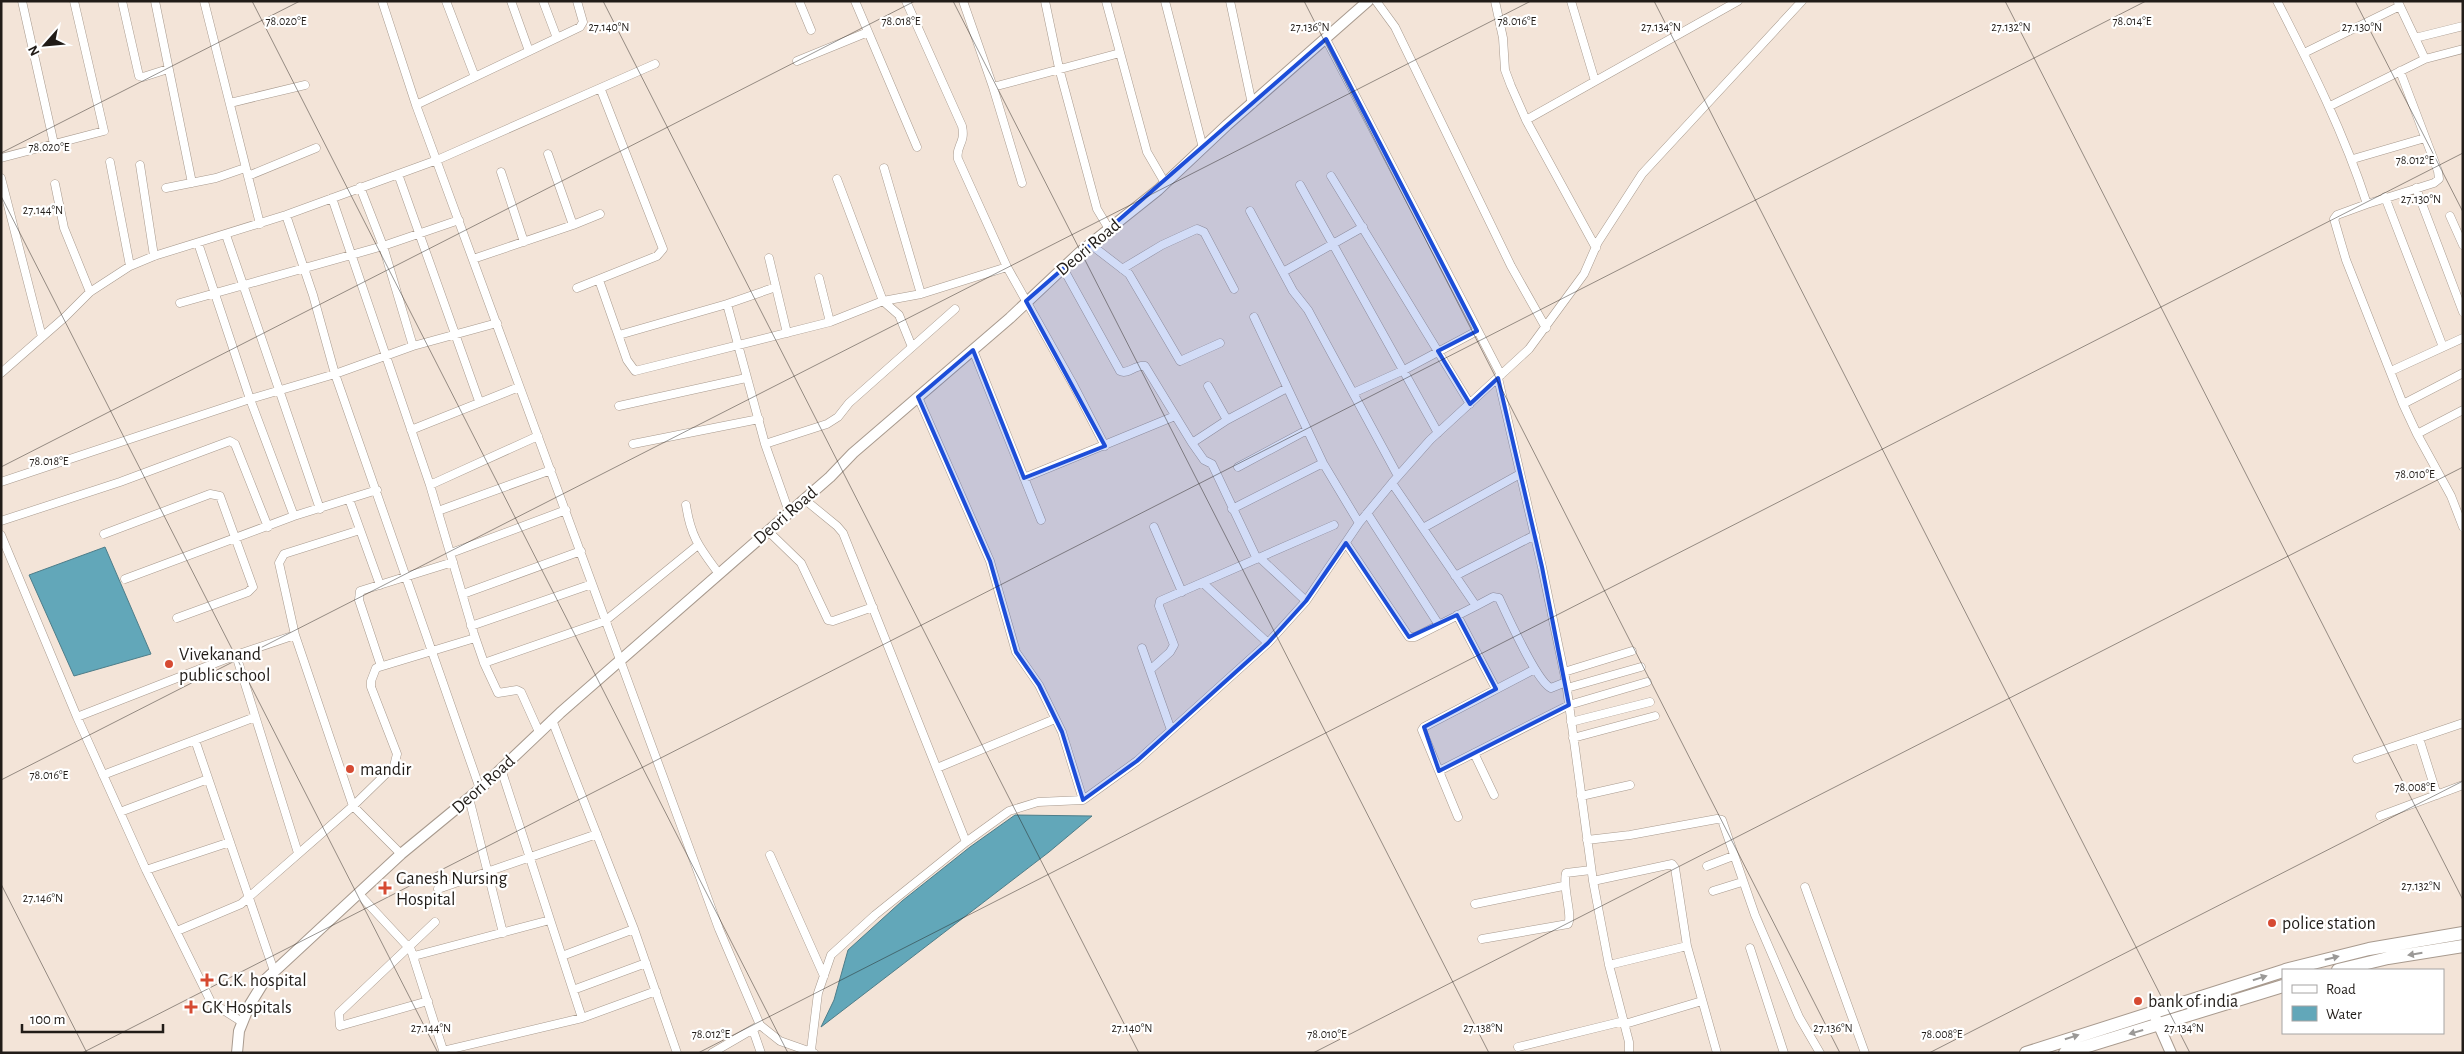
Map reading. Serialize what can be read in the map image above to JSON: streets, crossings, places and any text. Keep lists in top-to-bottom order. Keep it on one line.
{"streets":{"street":["Deori Road"]},"places":{"other":["Vivekanand public school","mandir","police station","bank of india"],"health":["Ganesh Nursing Hospital","G.K. hospital","GK Hospitals"]},"legend":["Road","Water"],"scale_bar":"100 m","north":"bottom left","coordinates":["78.020°E","78.018°E","78.016°E","78.014°E","27.130°N","27.140°N","27.136°N","27.134°N","27.132°N","78.012°E","27.144°N","78.010°E","78.008°E","27.146°N","27.138°N"]}
